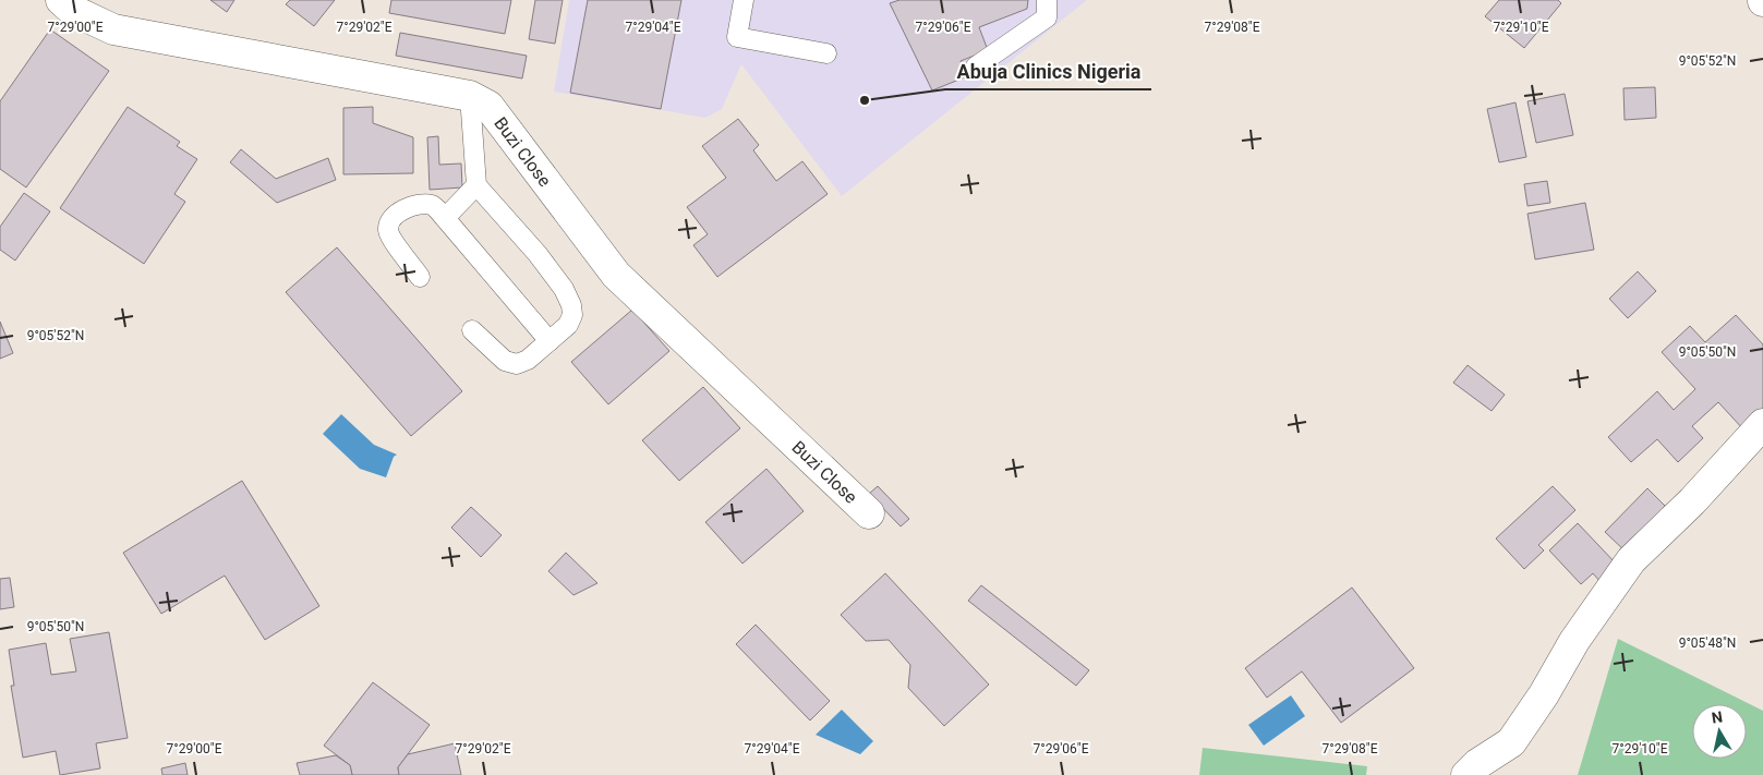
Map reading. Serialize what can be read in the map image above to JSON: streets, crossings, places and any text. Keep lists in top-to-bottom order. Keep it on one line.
{"streets":{"street":["Buzi Close"]},"places":["Abuja Clinics Nigeria"],"north":"top","coordinates":["7°29'00\"E","7°29'02\"E","7°29'04\"E","7°29'06\"E","7°29'08\"E","7°29'10\"E","9°05'52\"N","9°05'50\"N","9°05'48\"N"]}
